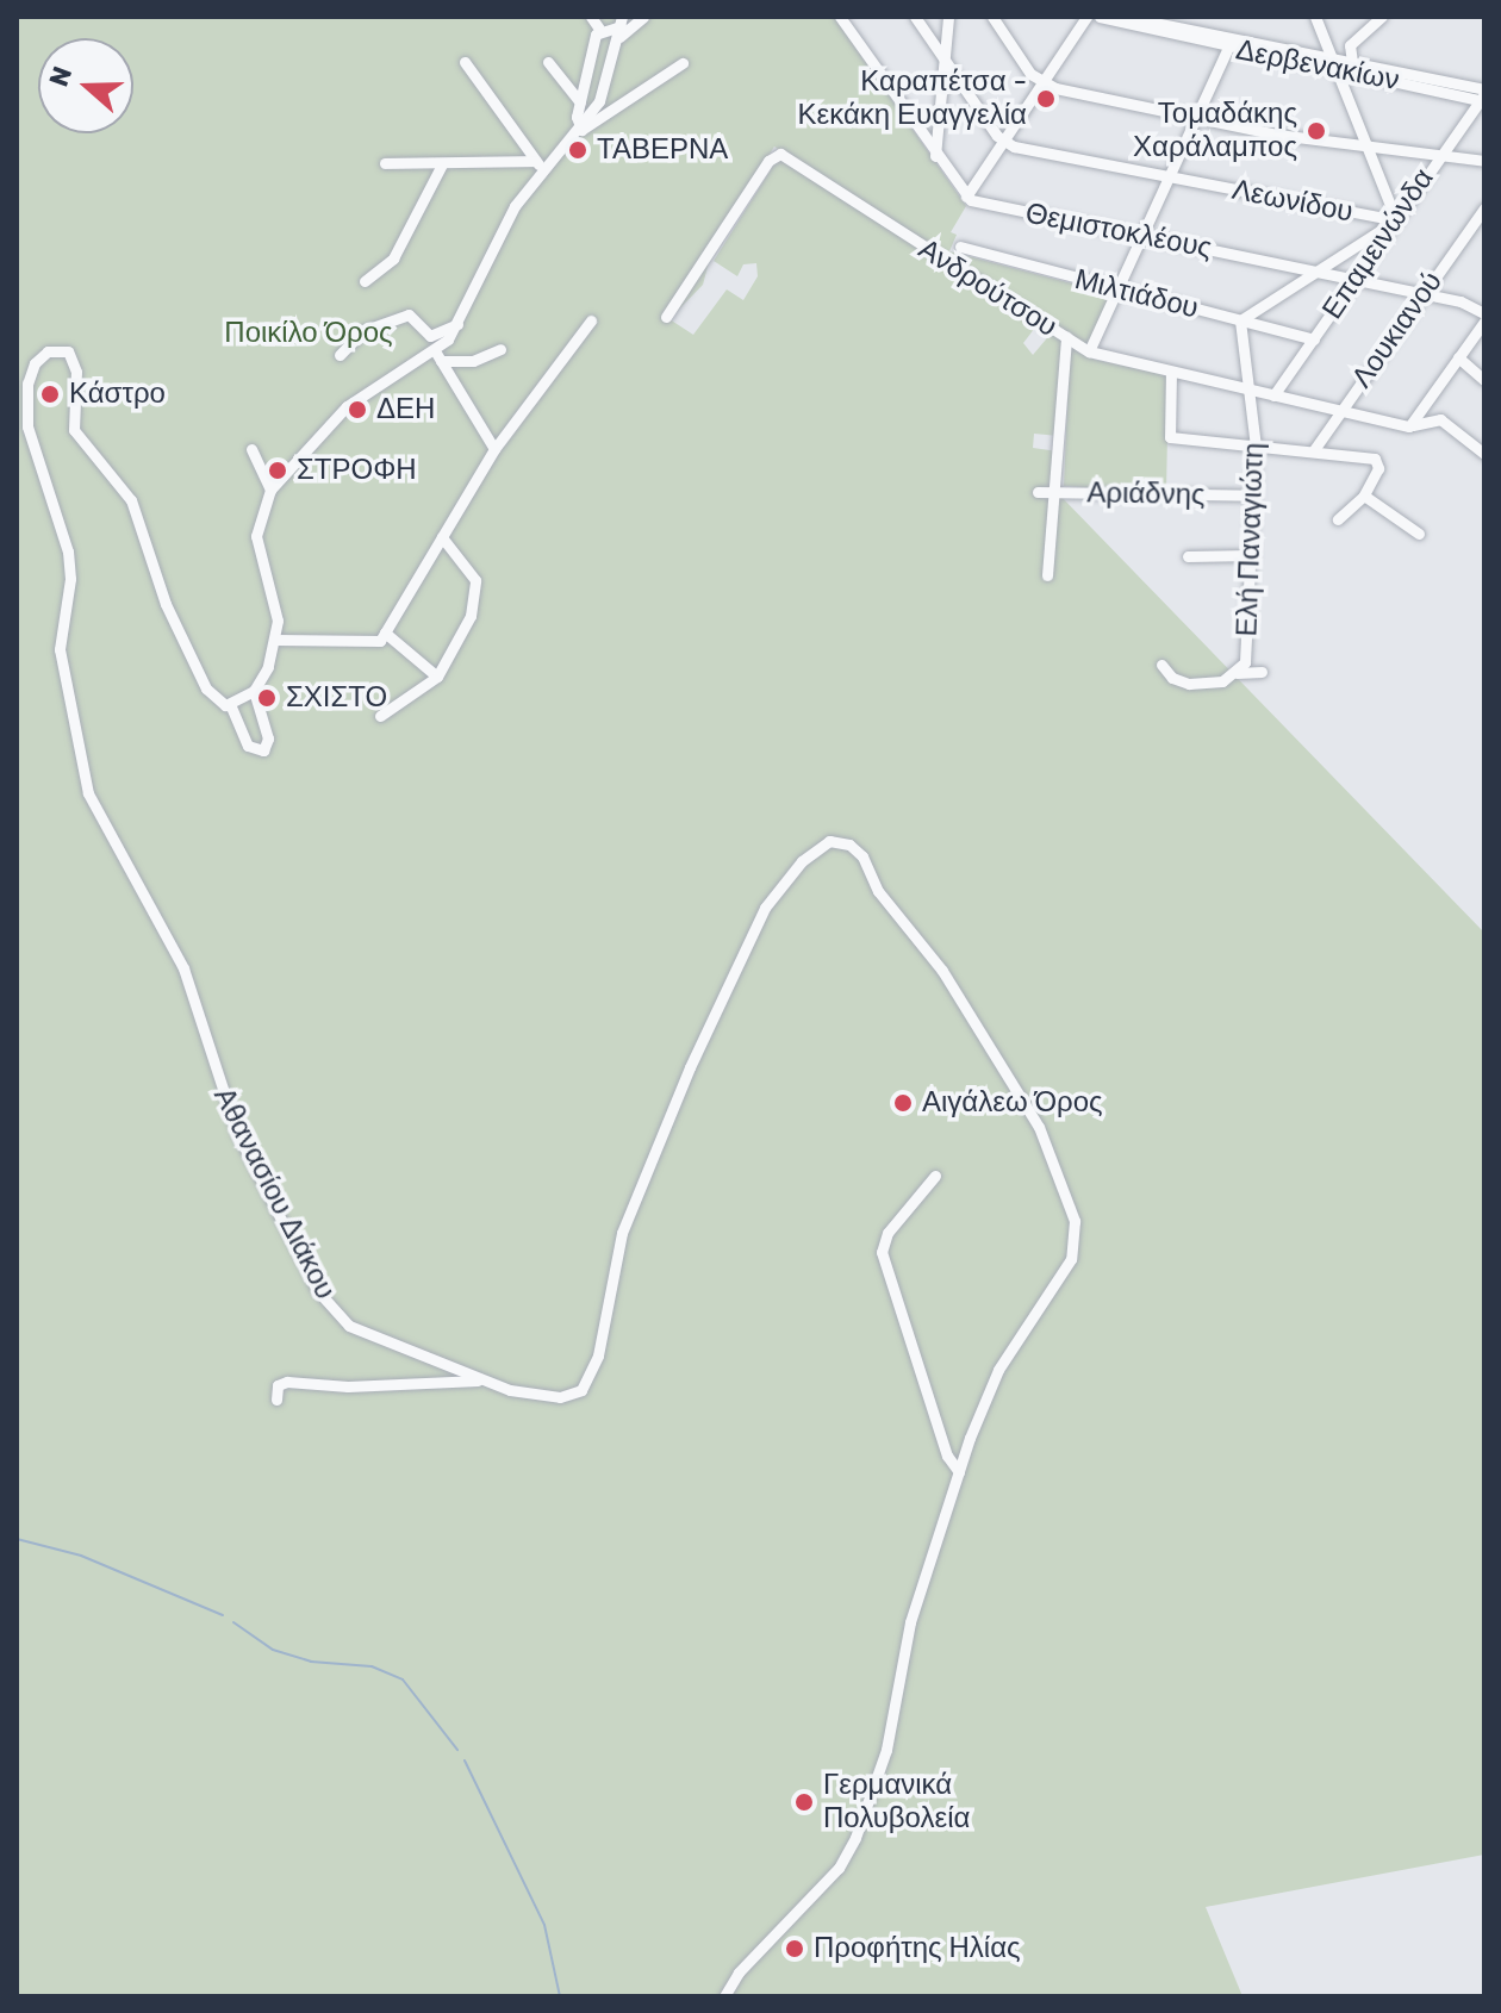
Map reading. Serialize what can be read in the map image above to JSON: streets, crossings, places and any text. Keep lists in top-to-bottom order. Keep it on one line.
{"streets":{"street":["Δερβενακίων","Λεωνίδου","Θεμιστοκλέους","Επαμεινώνδα","Ανδρούτσου","Μιλτιάδου","Λουκιανού","Αριάδνης","Ελή Παναγιώτη","Αθανασίου Διάκου"]},"crossings":[["Δερβενακίων","Επαμεινώνδα"],["Λεωνίδου","Επαμεινώνδα"],["Θεμιστοκλέους","Επαμεινώνδα"],["Θεμιστοκλέους","Λουκιανού"],["Επαμεινώνδα","Ανδρούτσου"],["Επαμεινώνδα","Μιλτιάδου"],["Ανδρούτσου","Λουκιανού"],["Ανδρούτσου","Ελή Παναγιώτη"],["Μιλτιάδου","Ελή Παναγιώτη"],["Αριάδνης","Ελή Παναγιώτη"]],"parks":["Ποικίλο Όρος"],"places":["Καραπέτσα - Κεκάκη Ευαγγελία","Τομαδάκης Χαράλαμπος","ΤΑΒΕΡΝΑ","Κάστρο","ΔΕΗ","ΣΤΡΟΦΗ","ΣΧΙΣΤΟ","Αιγάλεω Όρος","Γερμανικά Πολυβολεία","Προφήτης Ηλίας"],"north":"left"}
